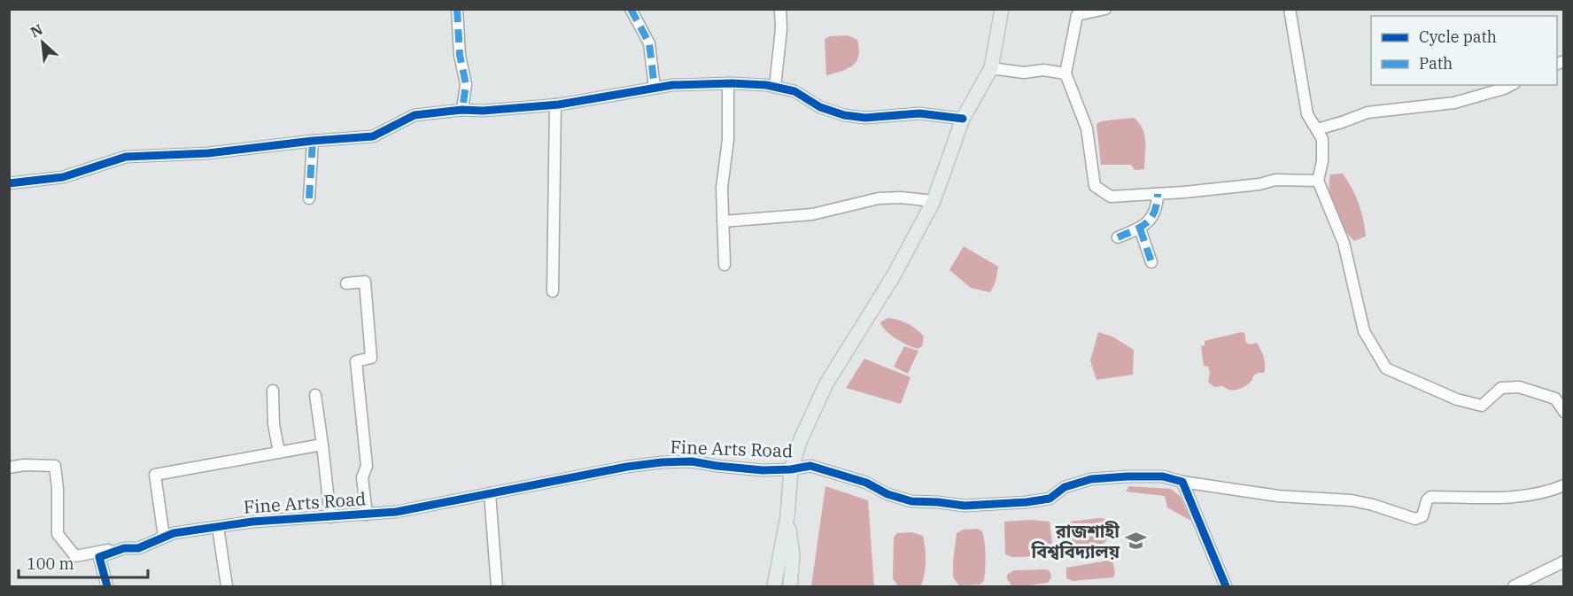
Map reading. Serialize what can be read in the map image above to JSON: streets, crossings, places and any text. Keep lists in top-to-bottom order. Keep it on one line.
{"streets":{"street":["Fine Arts Road"]},"places":{"school or university":["রাজশাহী বিশ্ববিদ্যালয়"]},"legend":["Cycle path","Path"],"scale_bar":"100 m","north":"top left"}
